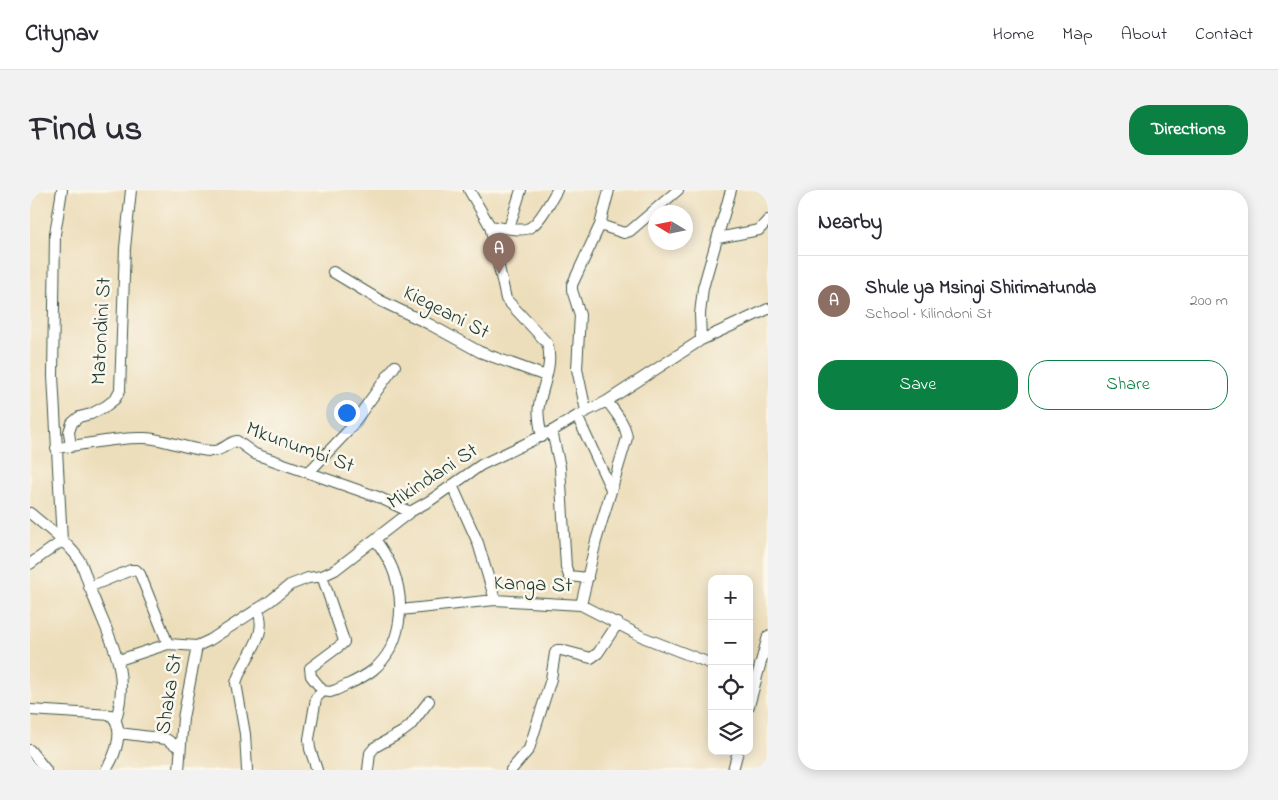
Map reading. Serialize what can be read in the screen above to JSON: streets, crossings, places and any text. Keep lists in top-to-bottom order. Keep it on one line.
{"streets":{"street":["Kiegeani St","Matondini St","Mkunumbi St","Mikindani St","Kanga St","Shaka St"]},"crossings":[["Matondini St","Mkunumbi St"],["Mkunumbi St","Mikindani St"],["Mikindani St","Shaka St"]],"north":"left","page":{"header":"Citynav","nav":["Home","Map","About","Contact"],"title":"Find us","buttons":["Directions",["Save","Share"]],"heading":"Nearby","pins":"A","list":[{"mark":"A","name":"Shule ya Msingi Shirimatunda","note":"School · Kilindoni St","value":"200 m"}],"map_buttons":["+","−"]}}
